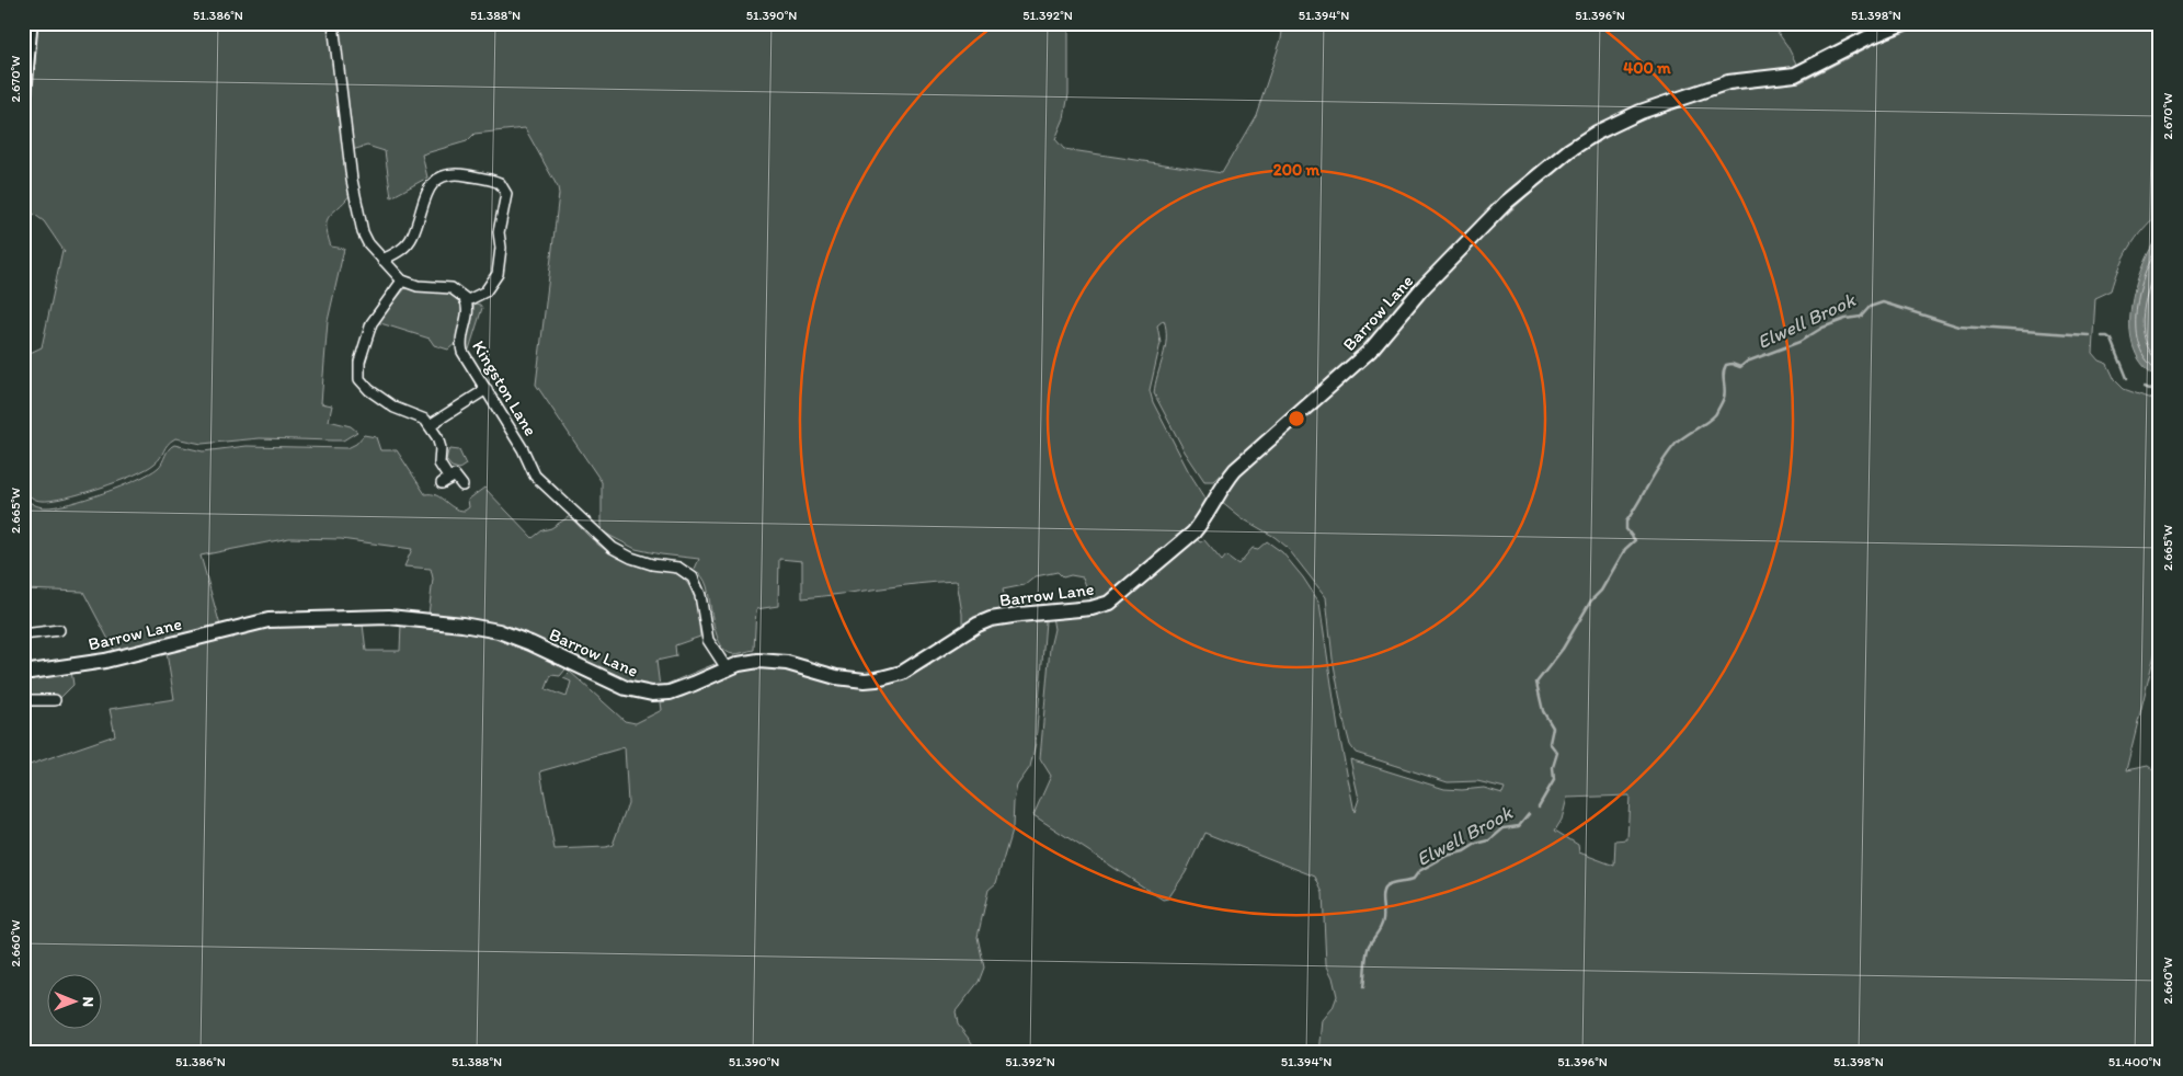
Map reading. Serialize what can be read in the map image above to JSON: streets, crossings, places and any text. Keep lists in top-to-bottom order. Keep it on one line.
{"streets":{"main road":["Barrow Lane"],"street":["Kingston Lane"]},"crossings":[["Barrow Lane","Kingston Lane"]],"water":["Elwell Brook"],"north":"right","coordinates":["51.386°N","51.388°N","51.390°N","51.392°N","51.394°N","51.396°N","51.398°N","2.670°W","2.665°W","2.660°W","51.400°N"],"rings":["400 m","200 m"]}
